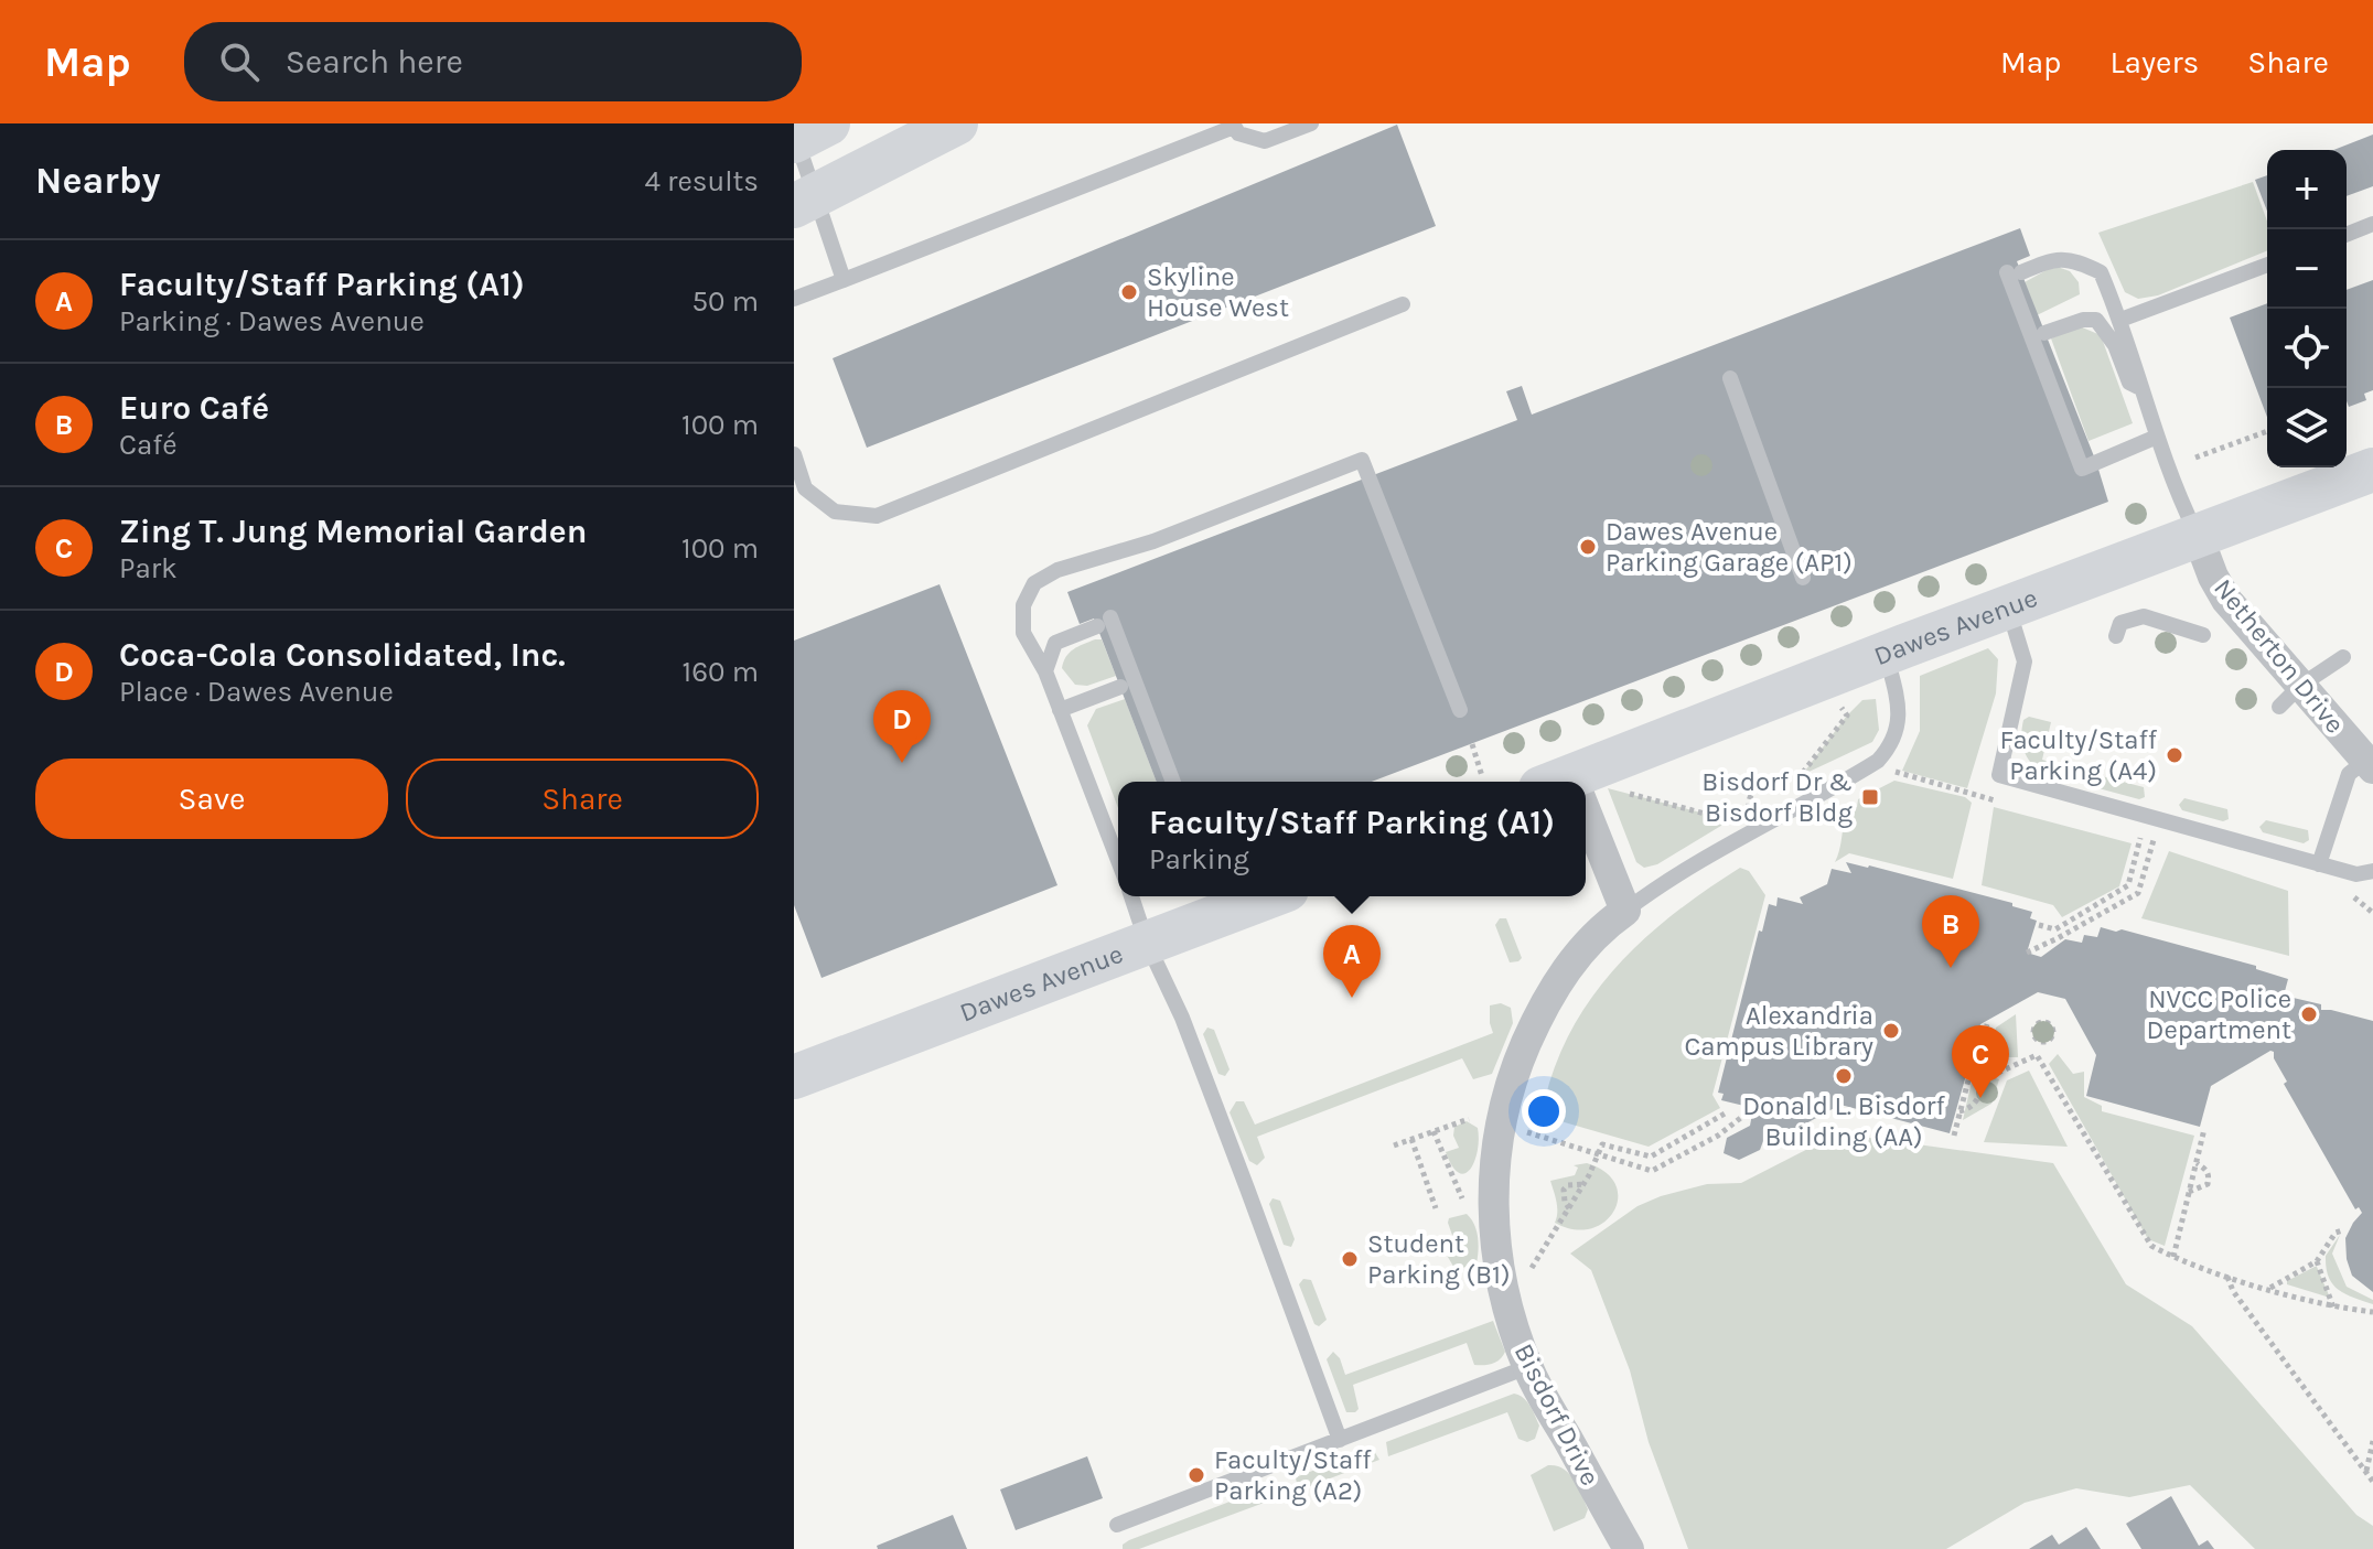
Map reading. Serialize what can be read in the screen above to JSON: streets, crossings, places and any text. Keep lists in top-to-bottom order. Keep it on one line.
{"streets":{"street":["Dawes Avenue","Netherton Drive","Bisdorf Drive"]},"crossings":[["Dawes Avenue","Netherton Drive"]],"places":{"other":["Skyline House West","Dawes Avenue Parking Garage (AP1)","Faculty/Staff Parking (A4)","NVCC Police Department","Alexandria Campus Library","Donald L. Bisdorf Building (AA)","Student Parking (B1)","Faculty/Staff Parking (A2)"],"transit":["Bisdorf Dr & Bisdorf Bldg"]},"page":{"header":"Map","search":"Search here","nav":["Map","Layers","Share"],"heading":["Nearby","4 results"],"map_buttons":["+","−"],"list":[{"mark":"A","name":"Faculty/Staff Parking (A1)","note":"Parking · Dawes Avenue","value":"50 m"},{"mark":"B","name":"Euro Café","note":"Café","value":"100 m"},{"mark":"C","name":"Zing T. Jung Memorial Garden","note":"Park","value":"100 m"},{"mark":"D","name":"Coca-Cola Consolidated, Inc.","note":"Place · Dawes Avenue","value":"160 m"}],"pins":["D","B","A","C"],"buttons":["Save","Share"],"popup":["Faculty/Staff Parking (A1)","Parking"]}}
